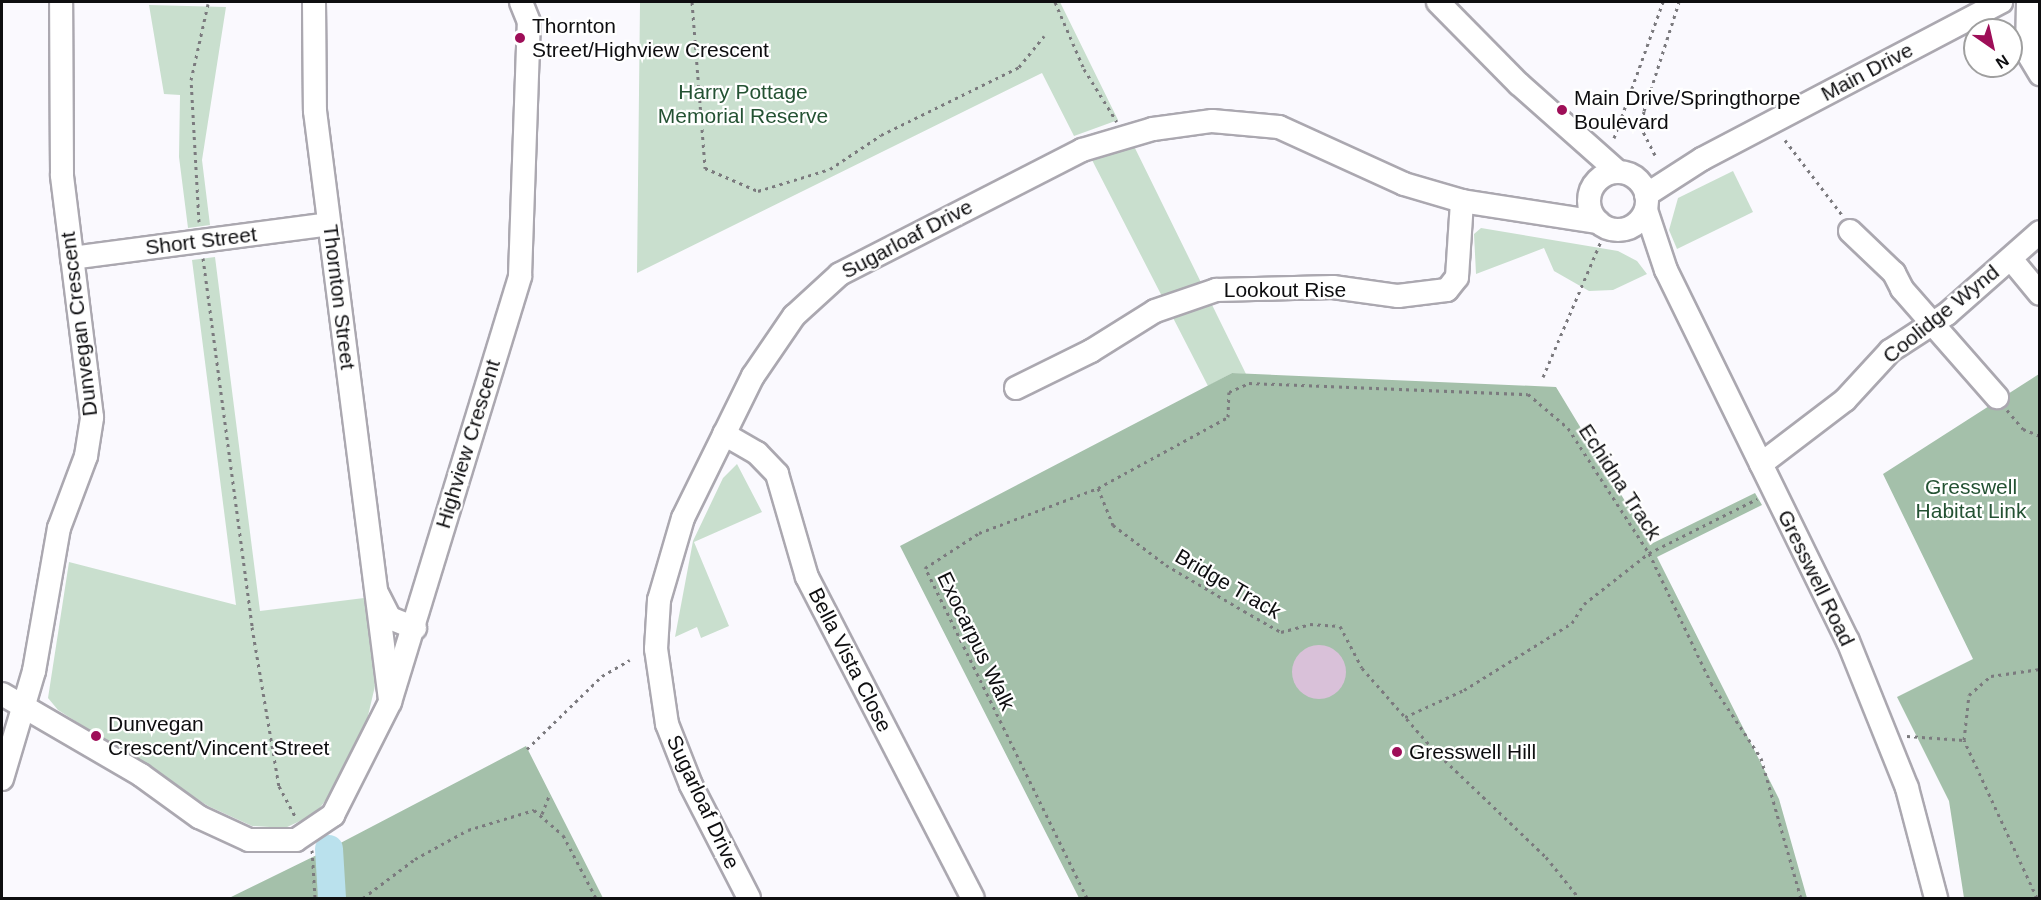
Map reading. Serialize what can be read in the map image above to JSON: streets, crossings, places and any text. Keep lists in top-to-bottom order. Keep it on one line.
{"streets":{"street":["Main Drive","Sugarloaf Drive","Short Street","Lookout Rise","Thornton Street","Coolidge Wynd","Dunvegan Crescent","Highview Crescent","Gresswell Road","Bella Vista Close"],"path":["Echidna Track","Bridge Track","Exocarpus Walk"]},"crossings":[["Main Drive","Sugarloaf Drive"],["Main Drive","Gresswell Road"],["Sugarloaf Drive","Lookout Rise"],["Sugarloaf Drive","Gresswell Road"],["Sugarloaf Drive","Bella Vista Close"],["Short Street","Thornton Street"],["Short Street","Dunvegan Crescent"],["Thornton Street","Highview Crescent"],["Coolidge Wynd","Gresswell Road"],["Echidna Track","Bridge Track"],["Echidna Track","Exocarpus Walk"],["Bridge Track","Exocarpus Walk"]],"parks":["Harry Pottage Memorial Reserve","Gresswell Habitat Link"],"places":["Thornton Street/Highview Crescent","Main Drive/Springthorpe Boulevard","Dunvegan Crescent/Vincent Street","Gresswell Hill"],"north":"bottom right"}
